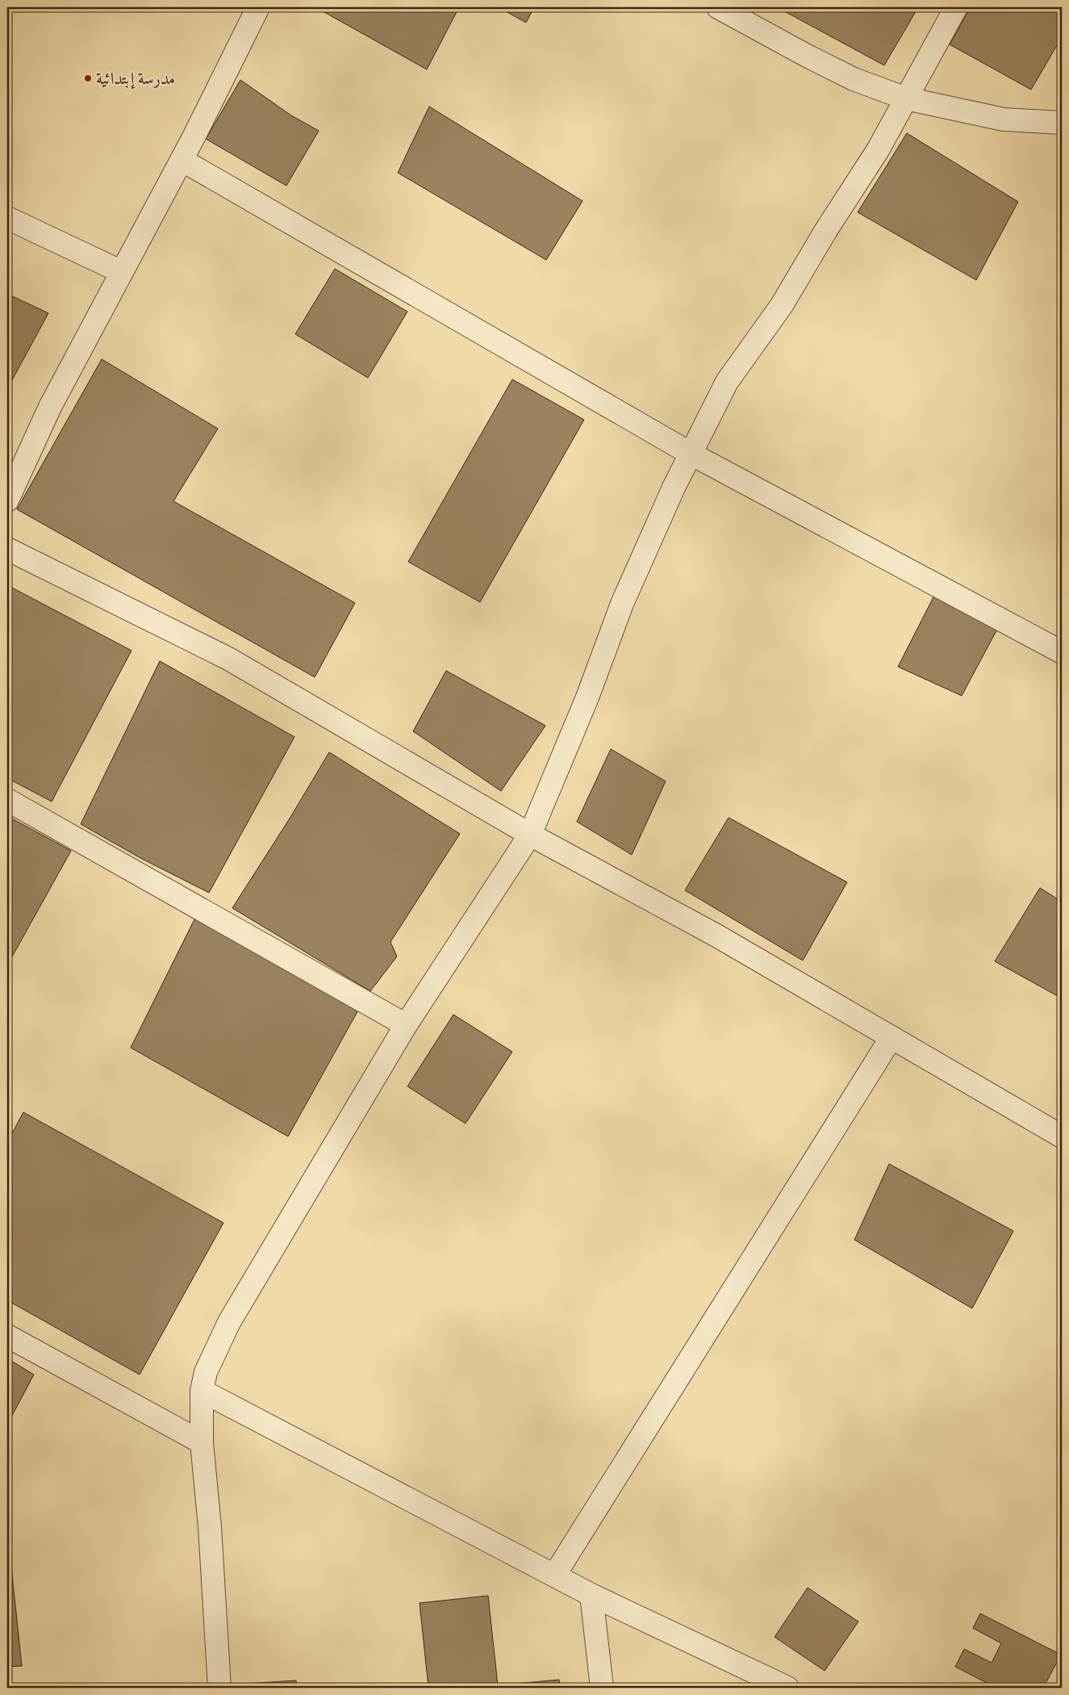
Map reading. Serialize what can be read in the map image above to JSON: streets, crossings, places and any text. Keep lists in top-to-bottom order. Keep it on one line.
{"places":["مدرسة إبتدائية"]}
